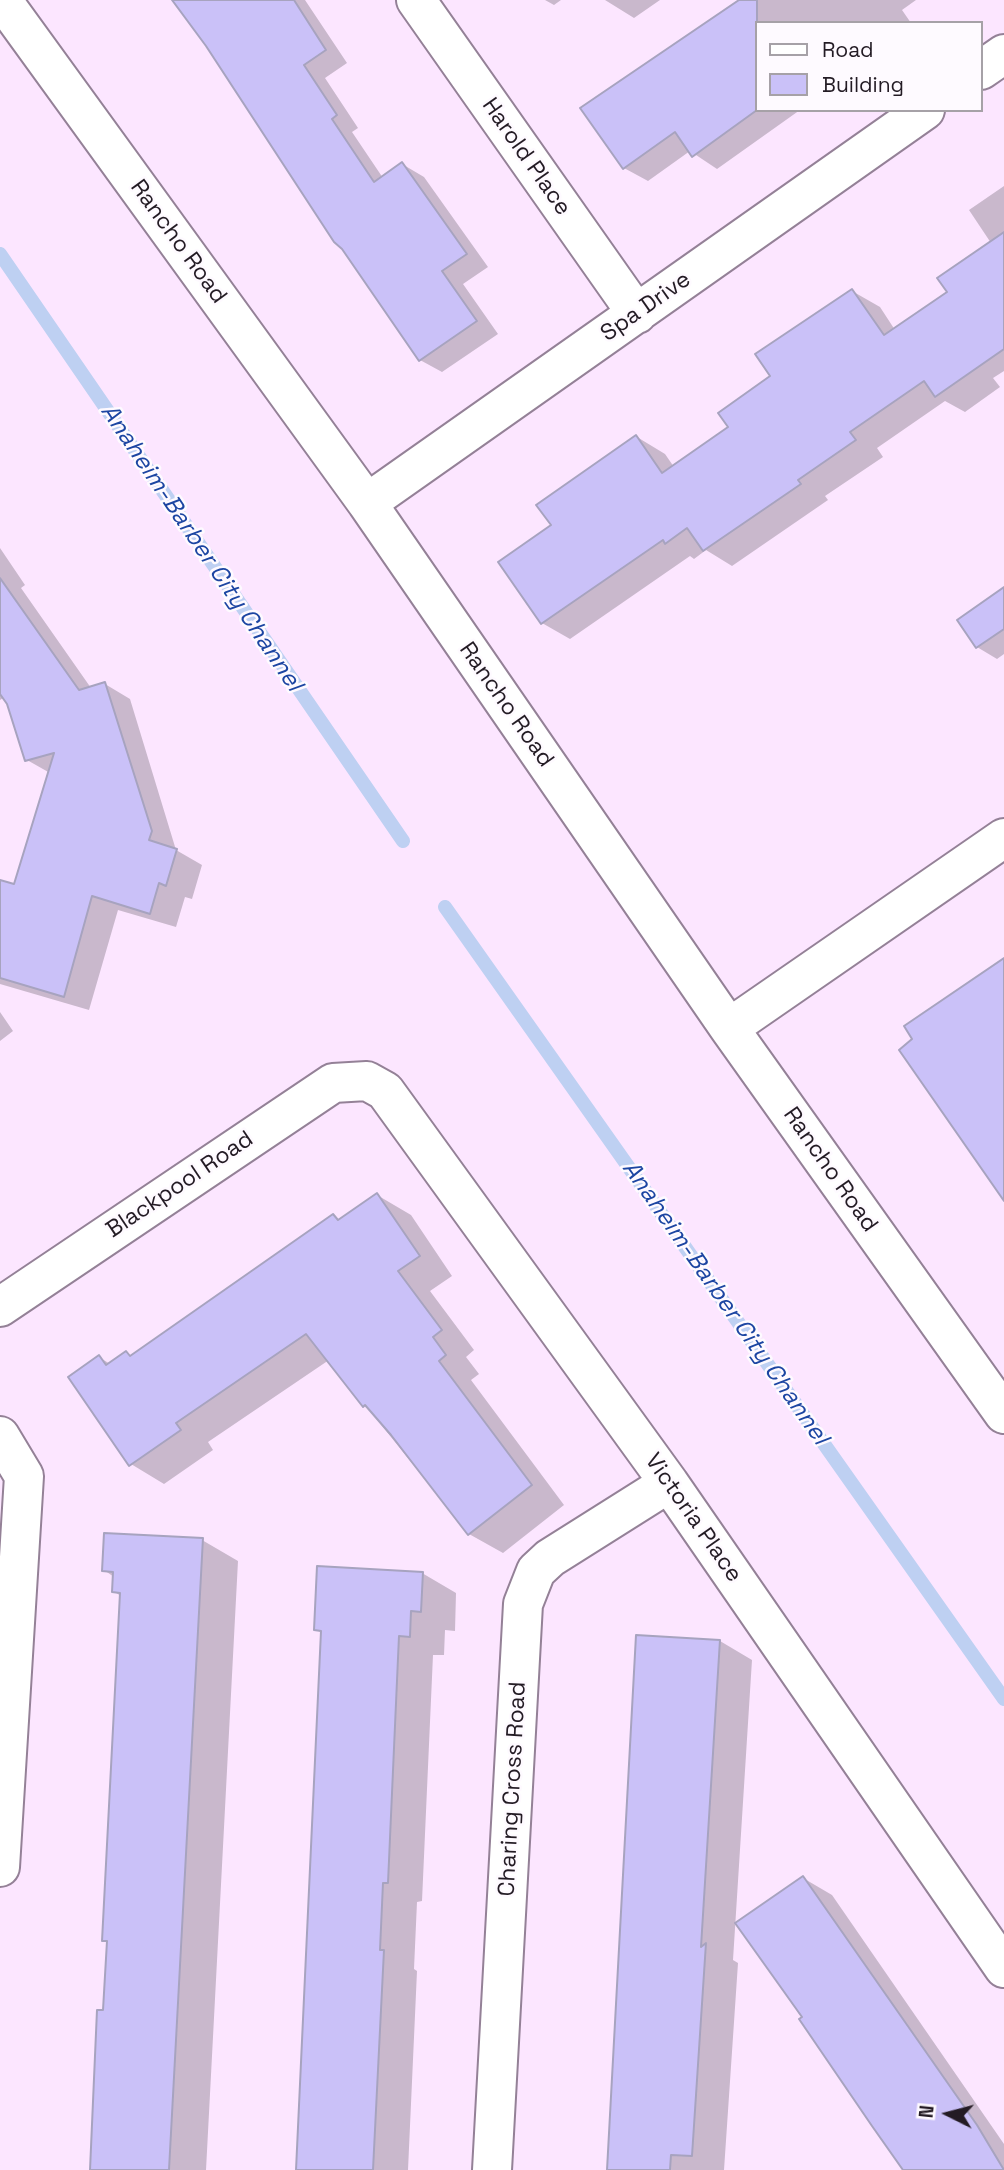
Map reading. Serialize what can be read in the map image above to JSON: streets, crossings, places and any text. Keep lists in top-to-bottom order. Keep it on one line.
{"streets":{"street":["Harold Place","Rancho Road","Spa Drive","Blackpool Road","Victoria Place","Charing Cross Road"]},"crossings":[["Harold Place","Spa Drive"],["Rancho Road","Spa Drive"],["Blackpool Road","Victoria Place"],["Victoria Place","Charing Cross Road"]],"water":["Anaheim-Barber City Channel"],"legend":["Road","Building"],"north":"left"}
